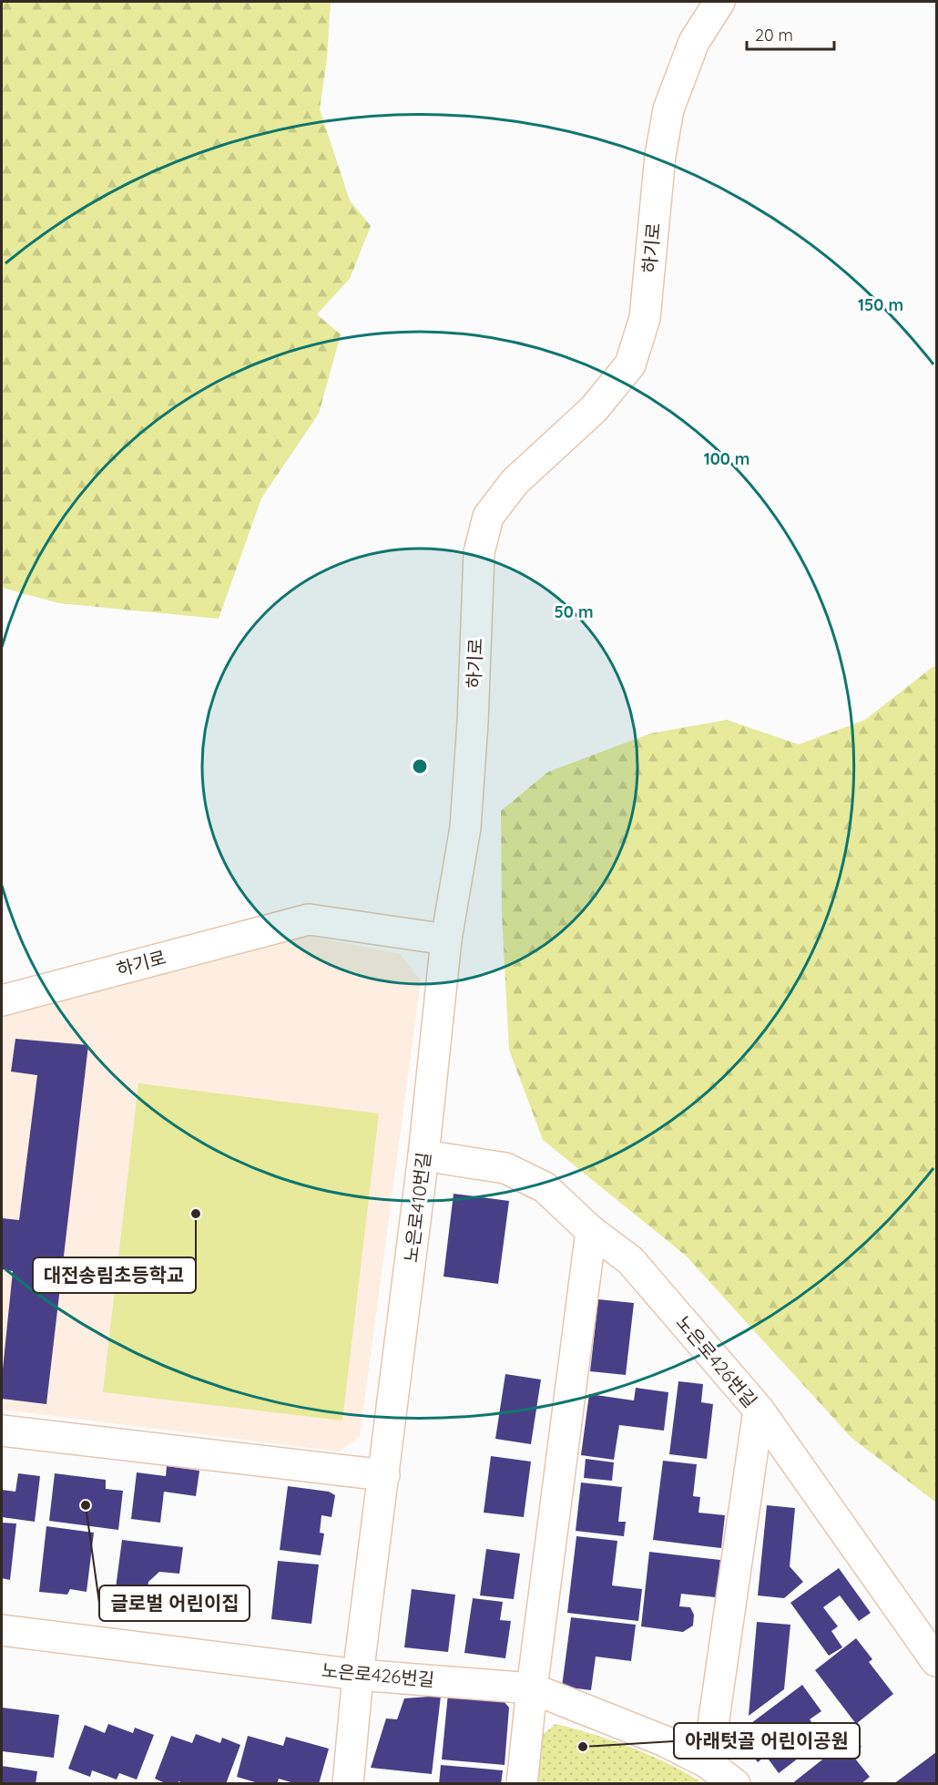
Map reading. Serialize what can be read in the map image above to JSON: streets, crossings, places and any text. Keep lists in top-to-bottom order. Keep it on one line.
{"streets":{"street":["하기로","노은로410번길","노은로426번길"]},"crossings":[["하기로","노은로410번길"],["노은로410번길","노은로426번길"]],"places":["대전송림초등학교","글로벌 어린이집","아래텃골 어린이공원"],"scale_bar":"20 m","rings":["150 m","100 m","50 m"]}
